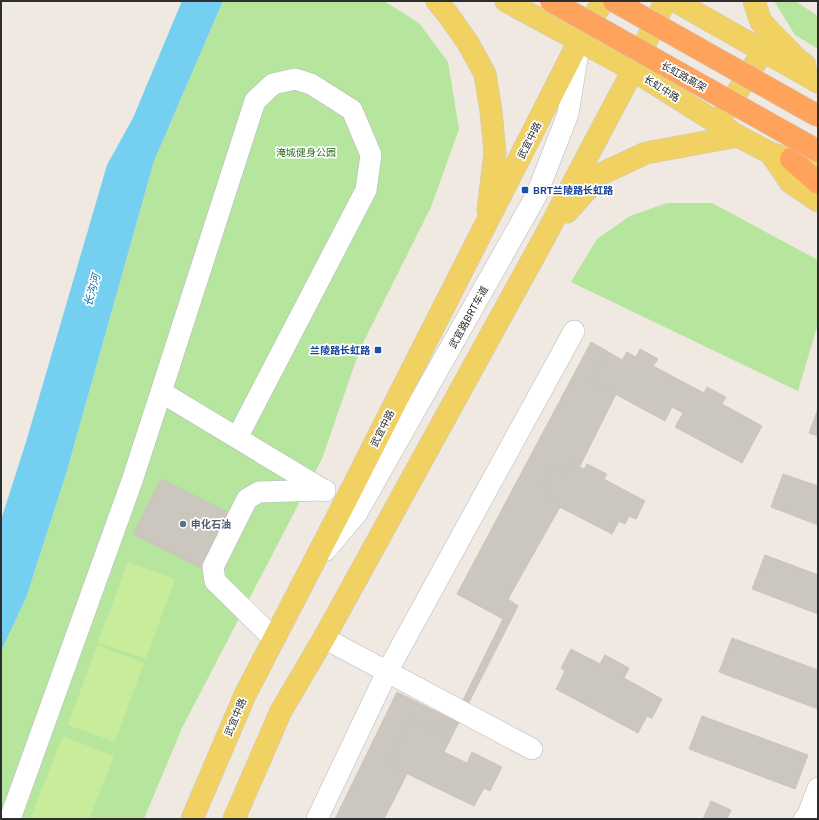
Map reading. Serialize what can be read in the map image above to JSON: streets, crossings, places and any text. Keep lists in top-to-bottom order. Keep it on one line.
{"streets":{"highway":["长虹路高架"],"main road":["长虹中路","武宜中路"],"lane":["武宜路BRT车道"]},"crossings":[["长虹中路","武宜中路"],["长虹中路","武宜路BRT车道"],["武宜中路","武宜路BRT车道"]],"water":["长沟河"],"parks":["淹城健身公园"],"places":{"transit":["BRT兰陵路长虹路","兰陵路长虹路"],"other":["申化石油"]}}
